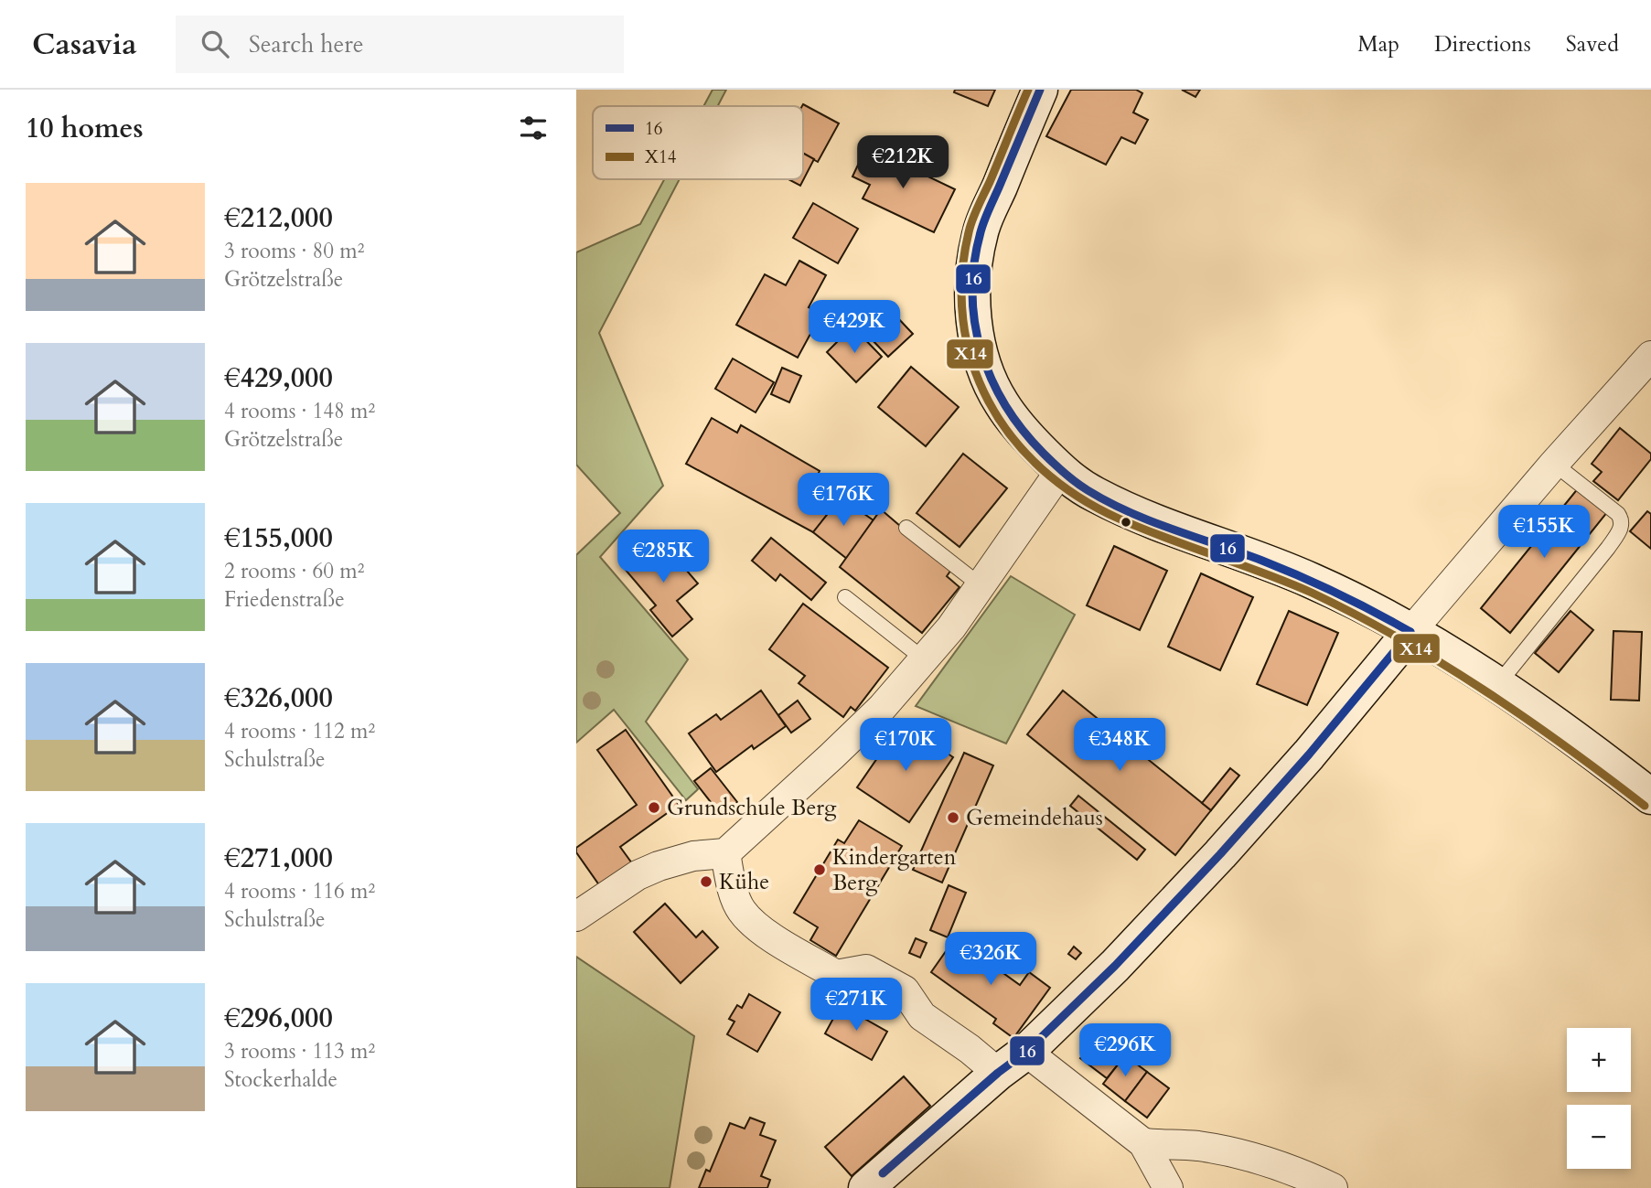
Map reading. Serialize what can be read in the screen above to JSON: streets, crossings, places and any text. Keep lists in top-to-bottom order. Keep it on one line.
{"places":["Grundschule Berg","Gemeindehaus","Kindergarten Berg","Kühe"],"lines":["transit line 16","transit line X14"],"legend":["16","X14"],"page":{"header":"Casavia","search":"Search here","nav":["Map","Directions","Saved"],"heading":"10 homes","price":["€212K","€429K","€176K","€155K","€285K","€170K","€348K","€326K","€271K","€296K"],"list":[{"name":"€212,000","note":"3 rooms · 80 m² · Grötzelstraße"},{"name":"€429,000","note":"4 rooms · 148 m² · Grötzelstraße"},{"name":"€155,000","note":"2 rooms · 60 m² · Friedenstraße"},{"name":"€326,000","note":"4 rooms · 112 m² · Schulstraße"},{"name":"€271,000","note":"4 rooms · 116 m² · Schulstraße"},{"name":"€296,000","note":"3 rooms · 113 m² · Stockerhalde"}],"map_buttons":["+","−"]}}
